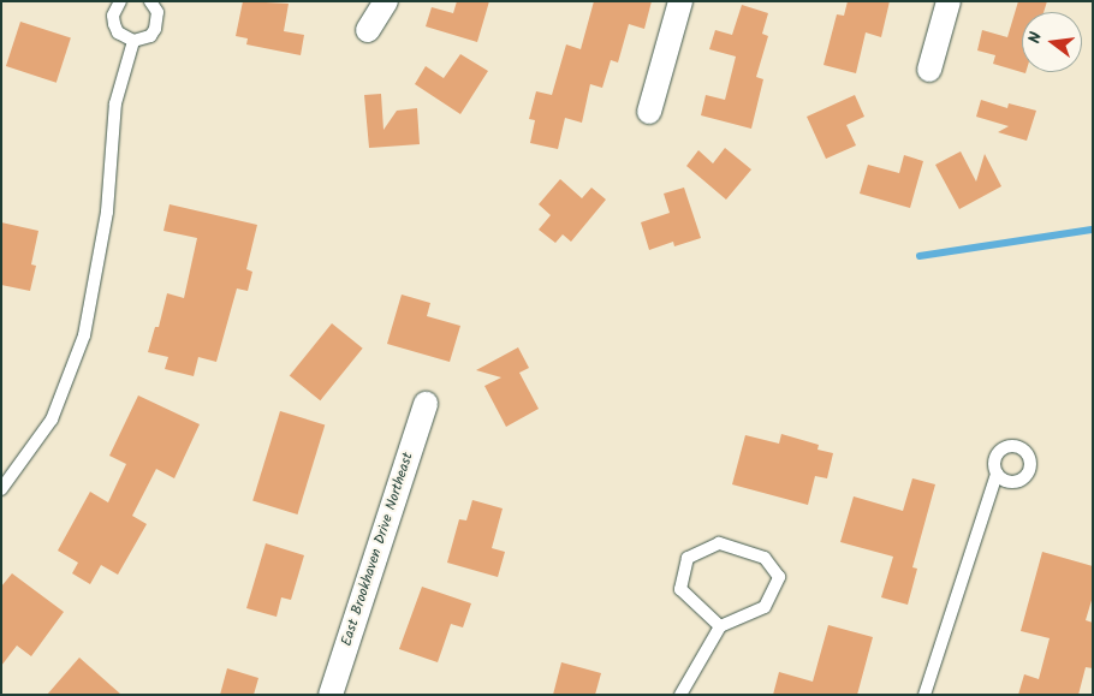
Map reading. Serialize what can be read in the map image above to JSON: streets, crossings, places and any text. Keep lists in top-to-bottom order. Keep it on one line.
{"streets":{"street":["East Brookhaven Drive Northeast"]},"north":"left"}
